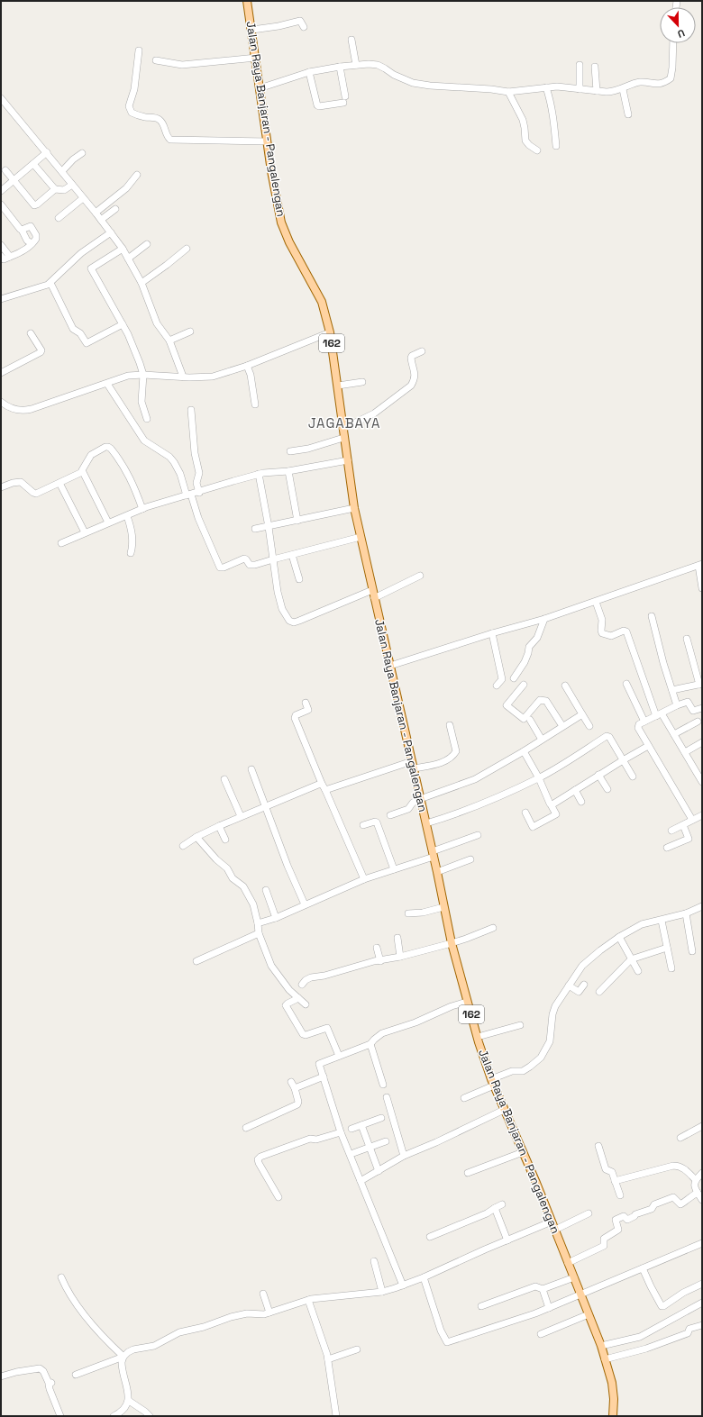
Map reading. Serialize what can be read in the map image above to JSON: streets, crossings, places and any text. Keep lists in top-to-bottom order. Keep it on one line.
{"streets":{"main road":["Jalan Raya Banjaran - Pangalengan","162"]},"districts":["JAGABAYA"],"north":"bottom"}
